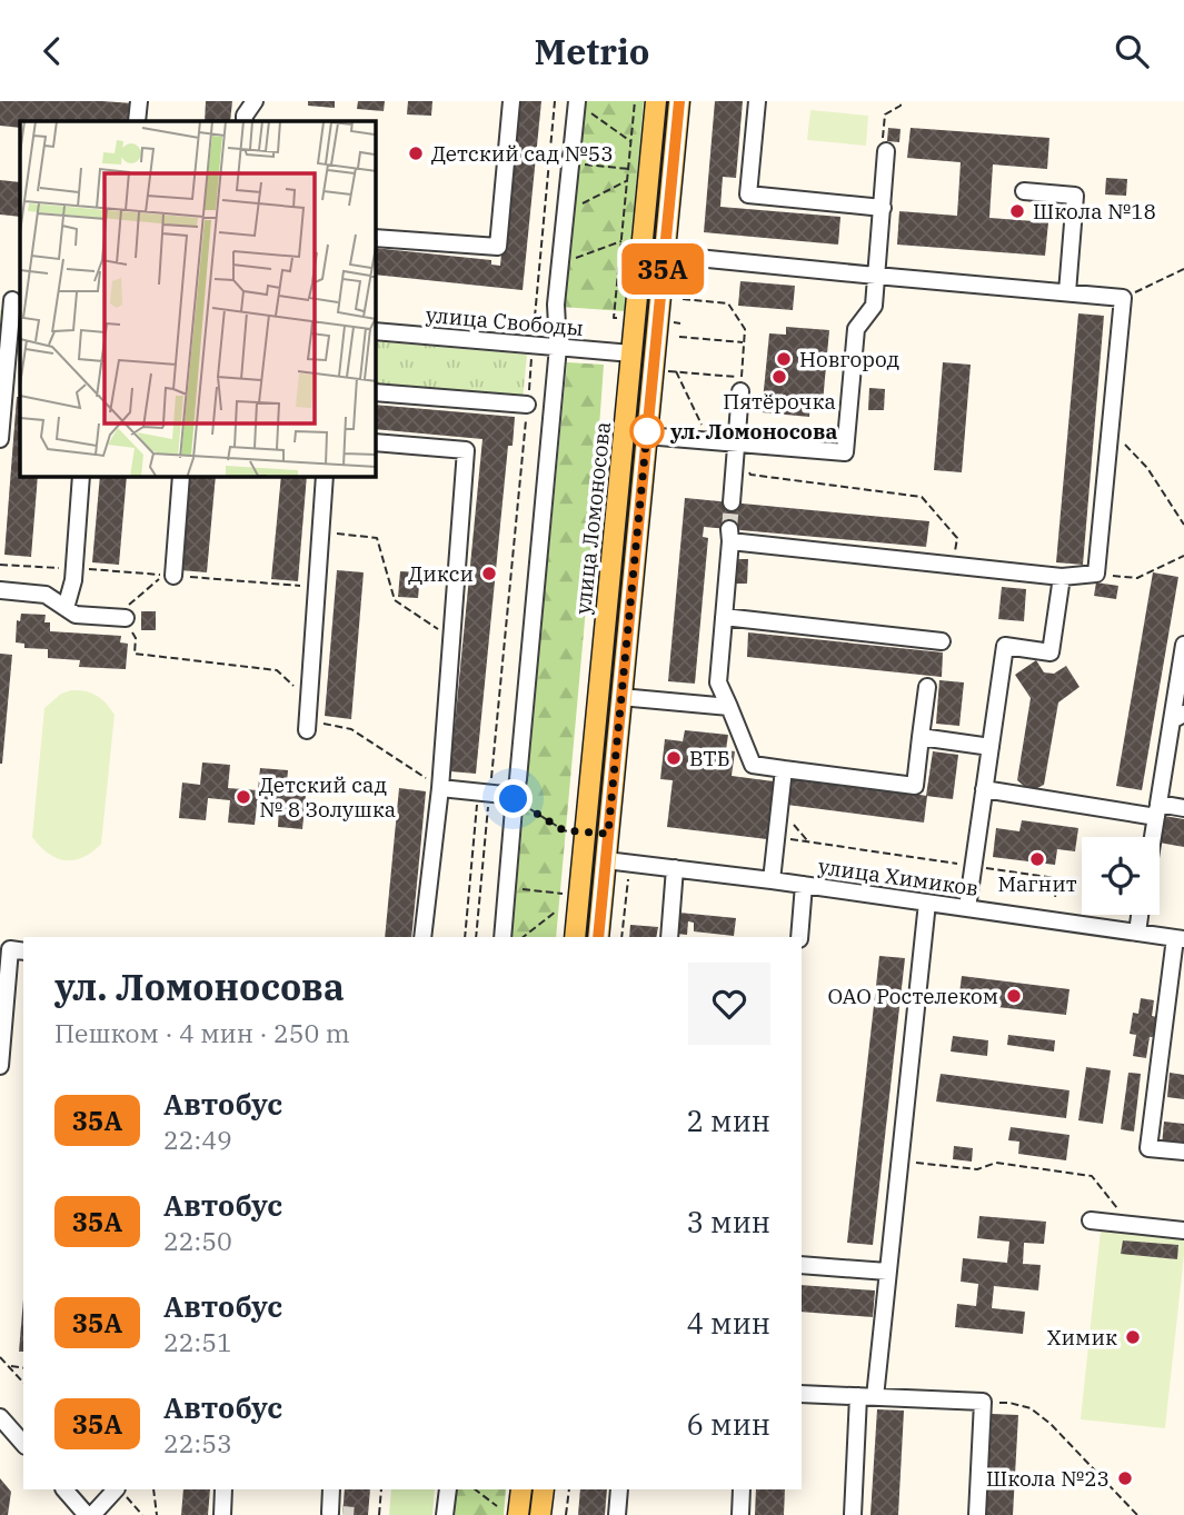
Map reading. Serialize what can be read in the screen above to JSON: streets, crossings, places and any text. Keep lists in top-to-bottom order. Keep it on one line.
{"streets":{"main road":["улица Ломоносова"],"street":["улица Свободы","улица Химиков"]},"crossings":[["улица Свободы","улица Ломоносова"],["улица Ломоносова","улица Химиков"]],"places":["Детский сад №53","Школа №18","Новгород","Пятёрочка","ул. Ломоносова","Дикси","ВТБ","Детский сад № 8 Золушка","Магнит","ОАО Ростелеком","Химик","Школа №23"],"lines":["bus line 35А"],"page":{"header":"Metrio","on_map":"35А","heading":["ул. Ломоносова","Пешком · 4 мин · 250 m"],"list":[{"mark":"35А","name":"Автобус","note":"22:49","value":"2 мин"},{"mark":"35А","name":"Автобус","note":"22:50","value":"3 мин"},{"mark":"35А","name":"Автобус","note":"22:51","value":"4 мин"},{"mark":"35А","name":"Автобус","note":"22:53","value":"6 мин"}]}}
